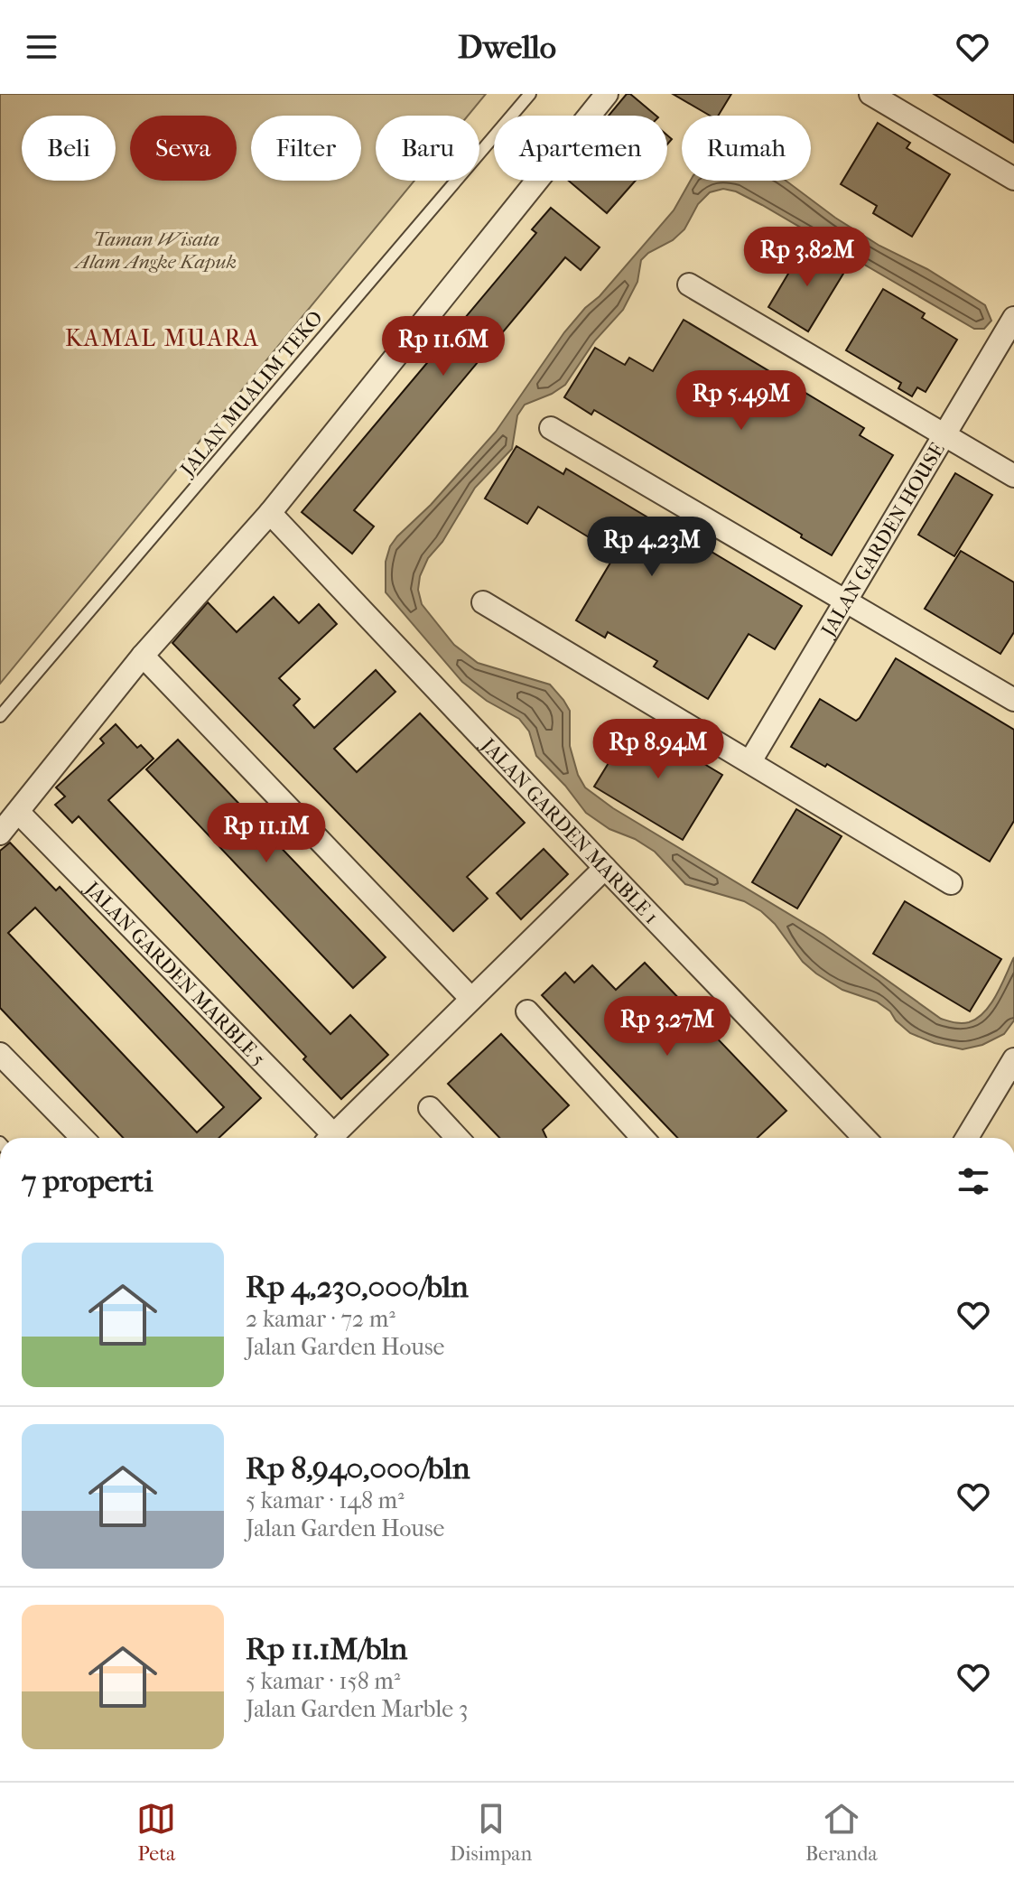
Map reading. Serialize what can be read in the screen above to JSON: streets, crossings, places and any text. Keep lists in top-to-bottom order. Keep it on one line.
{"streets":{"street":["JALAN GARDEN HOUSE","JALAN GARDEN MARBLE 1","JALAN GARDEN MARBLE 5"],"lane":["JALAN MUALIM TEKO"]},"districts":["KAMAL MUARA"],"parks":["Taman Wisata Alam Angke Kapuk"],"page":{"header":"Dwello","chip":["Beli","Sewa","Filter","Baru","Apartemen","Rumah"],"price":["Rp 3.82M","Rp 11.6M","Rp 5.49M","Rp 4.23M","Rp 8.94M","Rp 11.1M","Rp 3.27M"],"heading":"7 properti","list":[{"name":"Rp 4,230,000/bln","note":"2 kamar · 72 m² · Jalan Garden House"},{"name":"Rp 8,940,000/bln","note":"5 kamar · 148 m² · Jalan Garden House"},{"name":"Rp 11.1M/bln","note":"5 kamar · 158 m² · Jalan Garden Marble 3"}],"tabs":["Peta","Disimpan","Beranda"]}}
